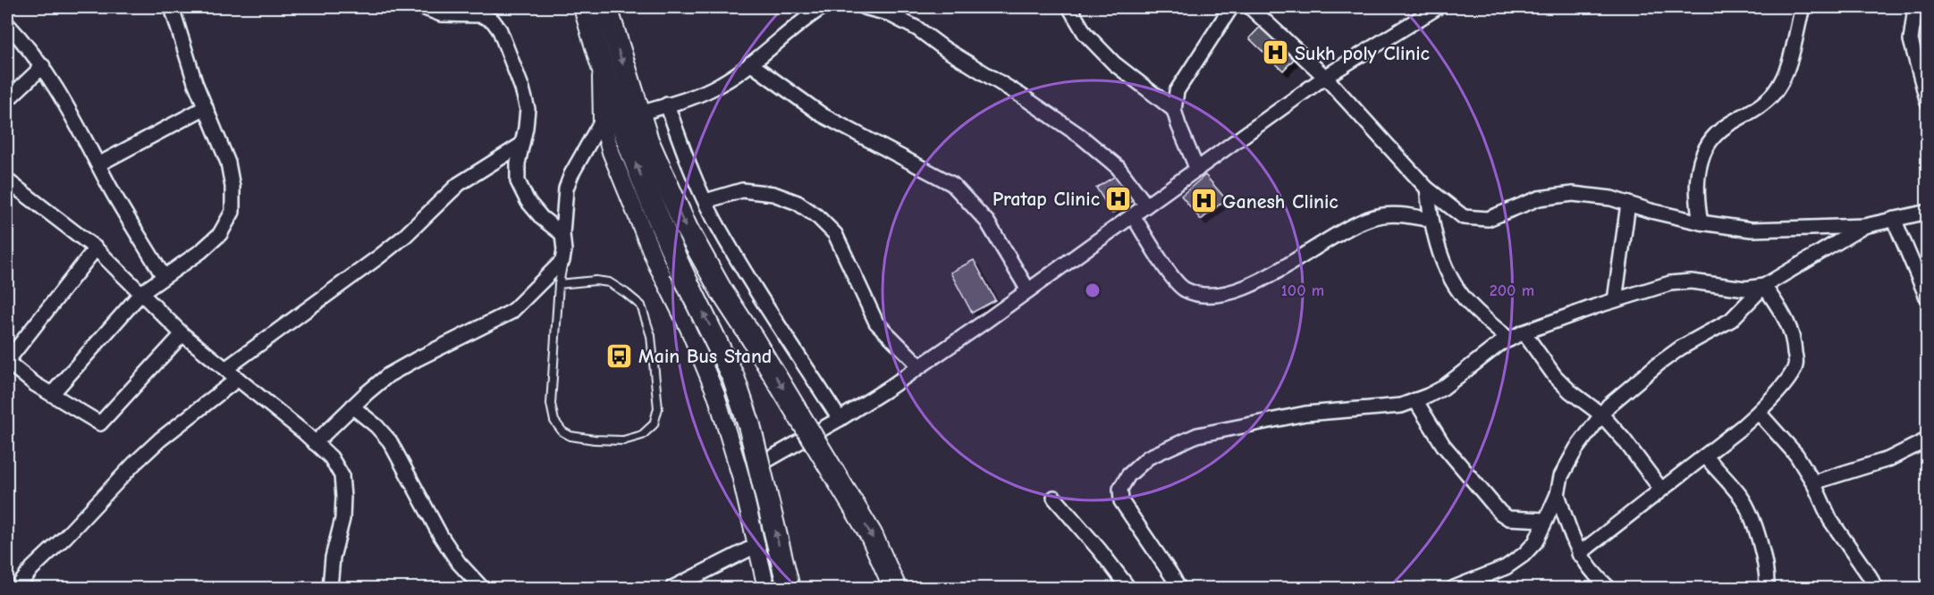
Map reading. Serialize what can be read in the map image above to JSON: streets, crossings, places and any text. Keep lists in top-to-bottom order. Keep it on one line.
{"places":{"hospital":["Sukh poly Clinic","Pratap Clinic","Ganesh Clinic"],"bus stop":["Main Bus Stand"]},"rings":["100 m","200 m"]}
